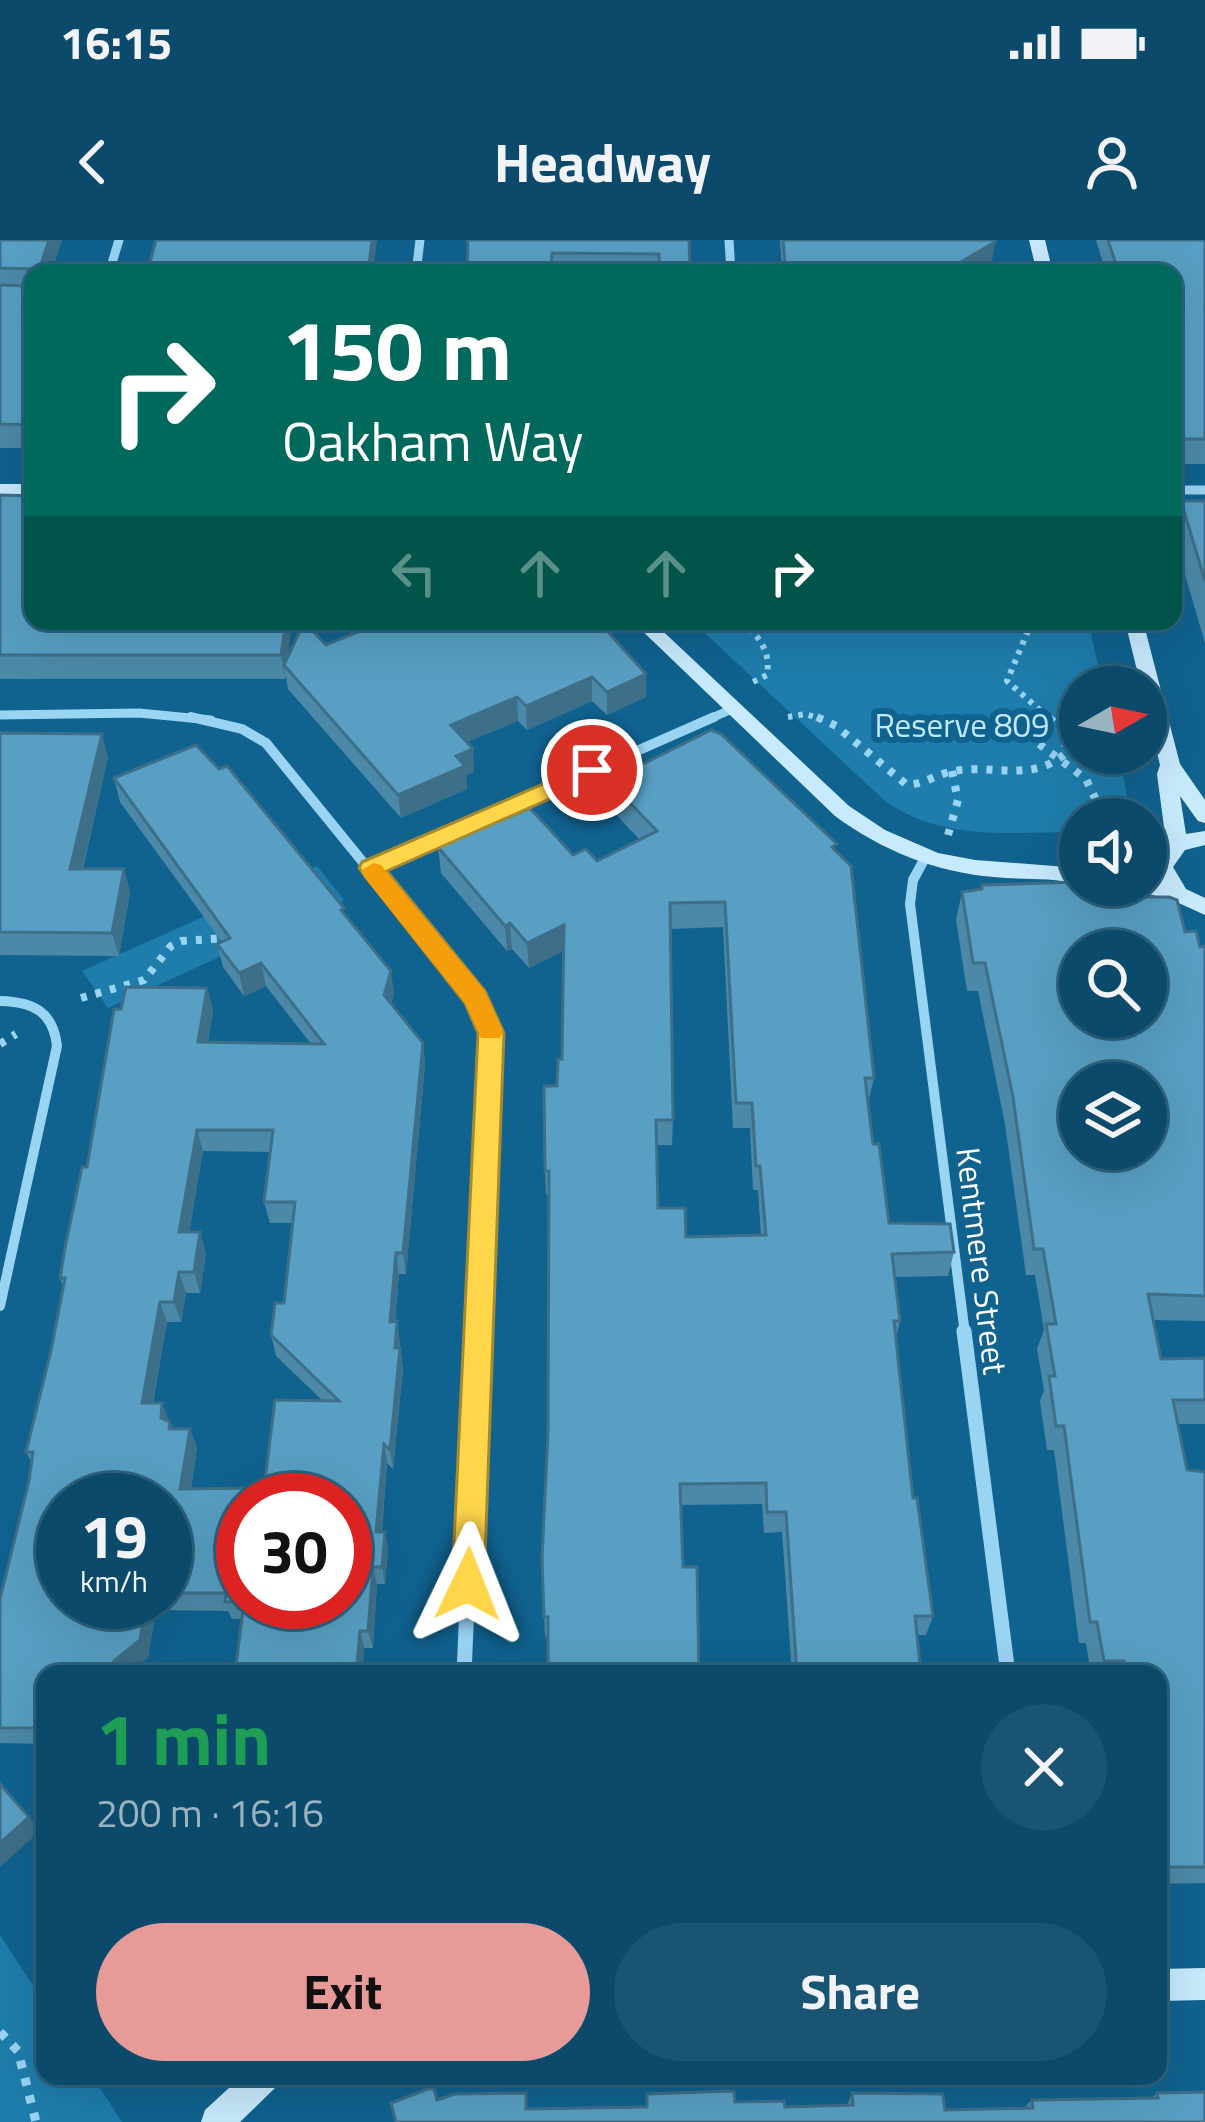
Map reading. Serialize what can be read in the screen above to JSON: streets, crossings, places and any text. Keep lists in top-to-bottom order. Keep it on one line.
{"streets":{"street":["Kentmere Street"]},"parks":["Reserve 809"],"north":"right","page":{"status":"16:15","header":"Headway","turn":["150 m","Oakham Way"],"speed":"19 km/h","limit":"30","heading":["1 min","200 m · 16:16"],"buttons":["Exit","Share"]}}
